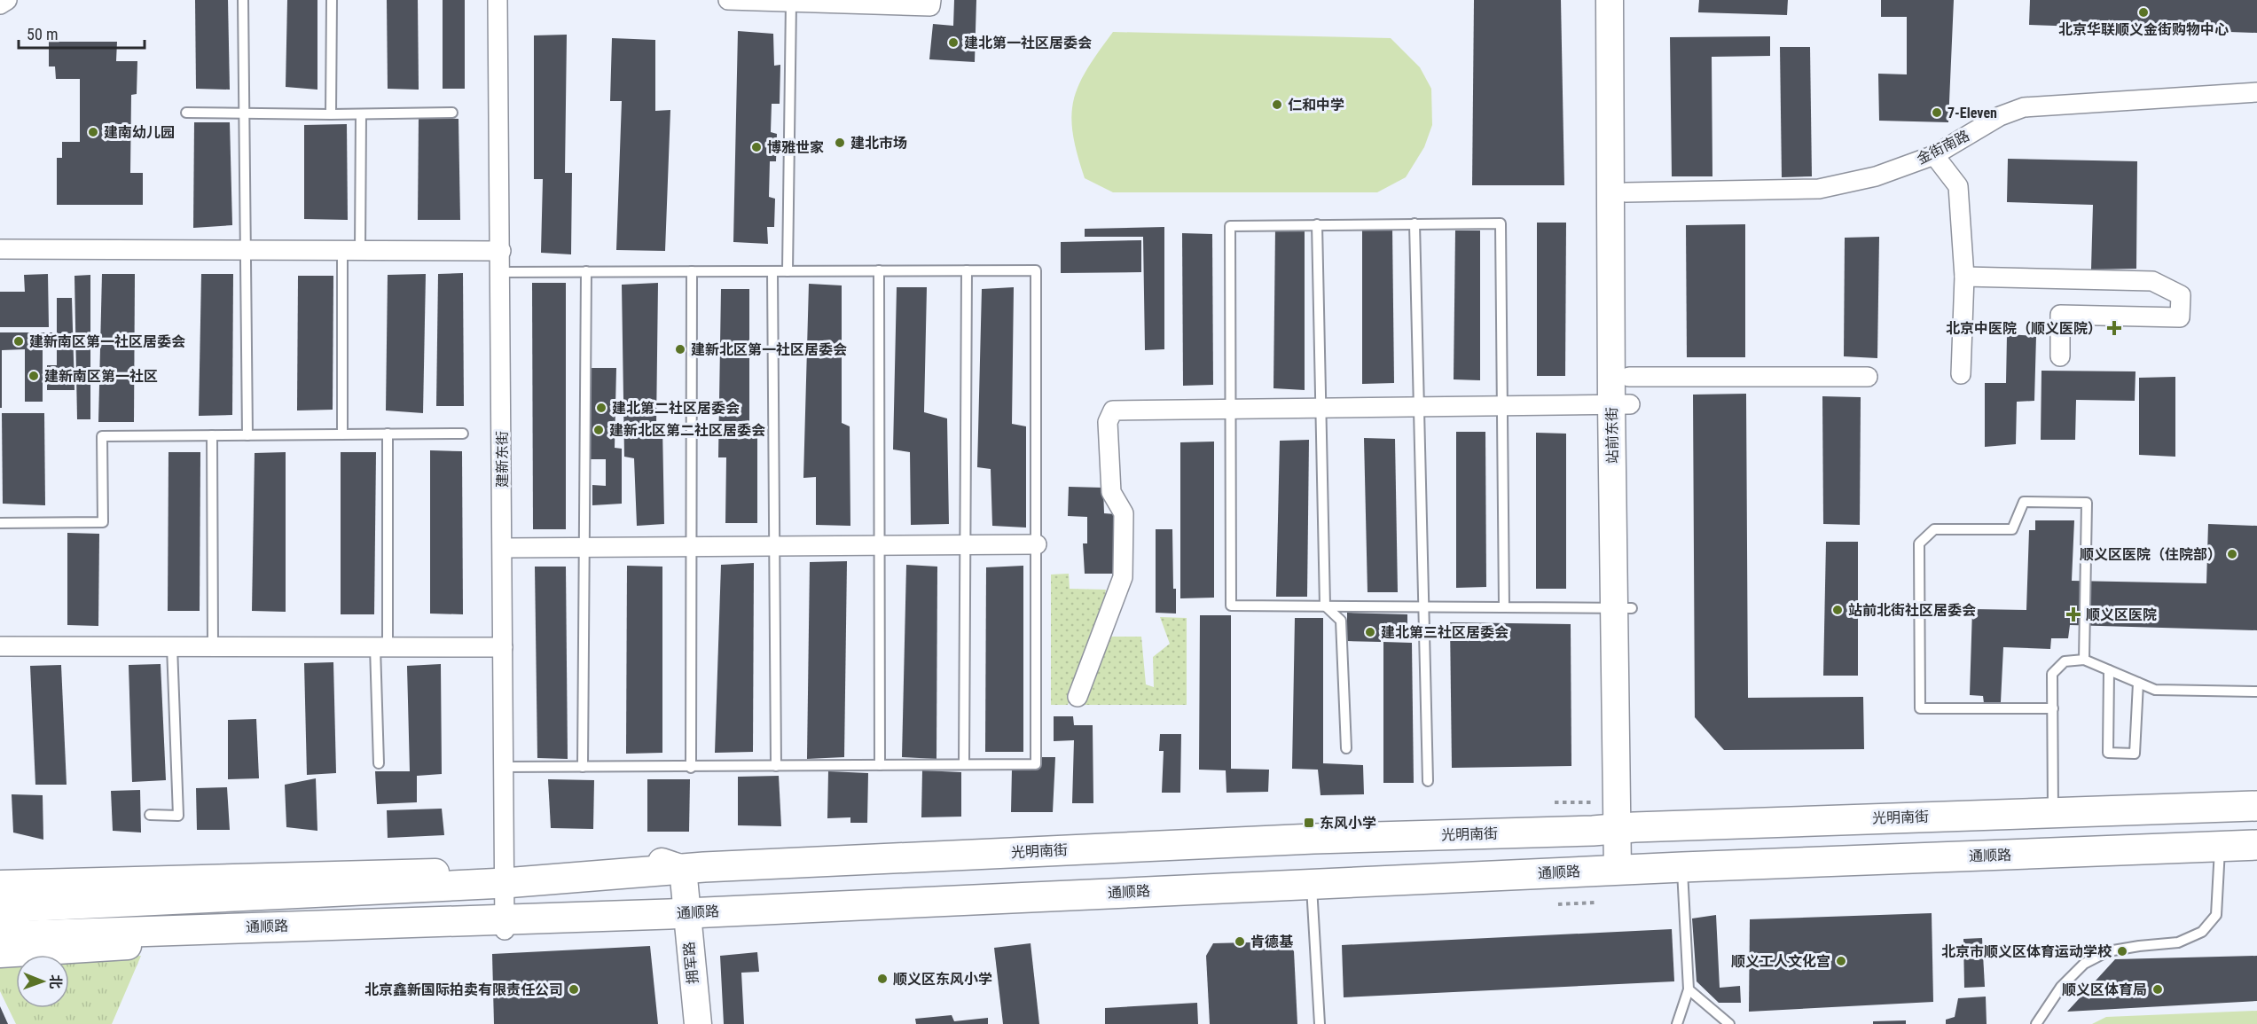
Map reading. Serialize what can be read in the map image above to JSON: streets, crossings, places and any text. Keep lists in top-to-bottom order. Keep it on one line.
{"streets":{"main road":["光明南街","通顺路"],"street":["金街南路","站前东街","建新东街","拥军路"]},"crossings":[["金街南路","站前东街"],["站前东街","光明南街"],["站前东街","通顺路"],["建新东街","通顺路"],["光明南街","拥军路"],["通顺路","拥军路"]],"places":{"other":["北京华联顺义金街购物中心","建北第一社区居委会","仁和中学","7-Eleven","建南幼儿园","建北市场","博雅世家","建新南区第一社区居委会","建新北区第一社区居委会","建新南区第一社区","建北第二社区居委会","建新北区第二社区居委会","顺义区医院（住院部）","站前北街社区居委会","建北第三社区居委会","肯德基","北京市顺义区体育运动学校","顺义工人文化宫","顺义区东风小学","北京鑫新国际拍卖有限责任公司","顺义区体育局"],"health":["北京中医院（顺义医院）","顺义区医院"],"transit":["东风小学"]},"scale_bar":"50 m","north":"right"}
